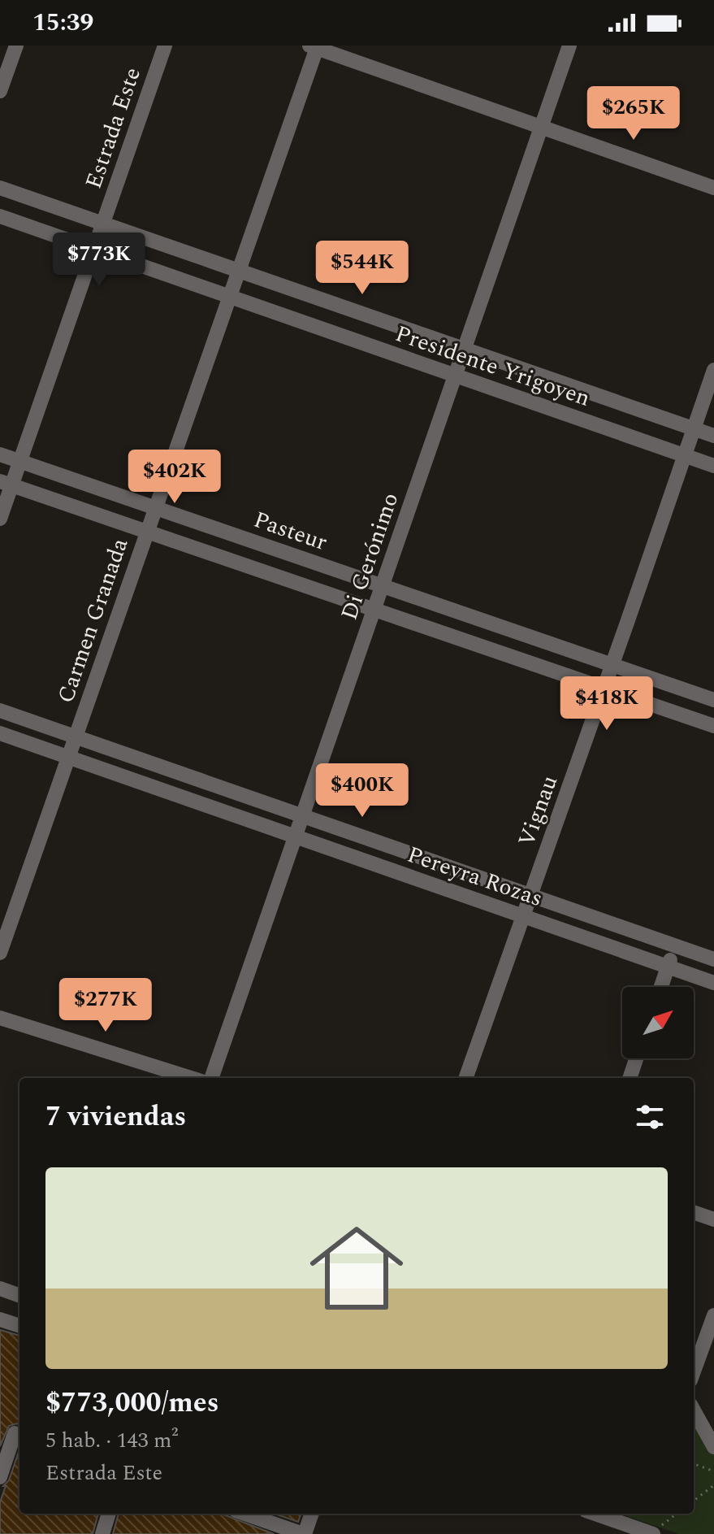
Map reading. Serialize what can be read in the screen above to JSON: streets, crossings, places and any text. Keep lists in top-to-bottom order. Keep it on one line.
{"streets":{"street":["Estrada Este","Presidente Yrigoyen","Pasteur","Di Gerónimo","Carmen Granada","Vignau","Pereyra Rozas"]},"crossings":[["Estrada Este","Presidente Yrigoyen"],["Estrada Este","Pasteur"],["Presidente Yrigoyen","Di Gerónimo"],["Presidente Yrigoyen","Carmen Granada"],["Presidente Yrigoyen","Vignau"],["Pasteur","Di Gerónimo"],["Pasteur","Carmen Granada"],["Pasteur","Vignau"],["Di Gerónimo","Pereyra Rozas"],["Carmen Granada","Pereyra Rozas"],["Vignau","Pereyra Rozas"]],"north":"top right","page":{"status":"15:39","price":["$265K","$773K","$544K","$402K","$418K","$400K","$277K"],"heading":"7 viviendas","list":[{"name":"$773,000/mes","note":"5 hab. · 143 m² · Estrada Este"}]}}
